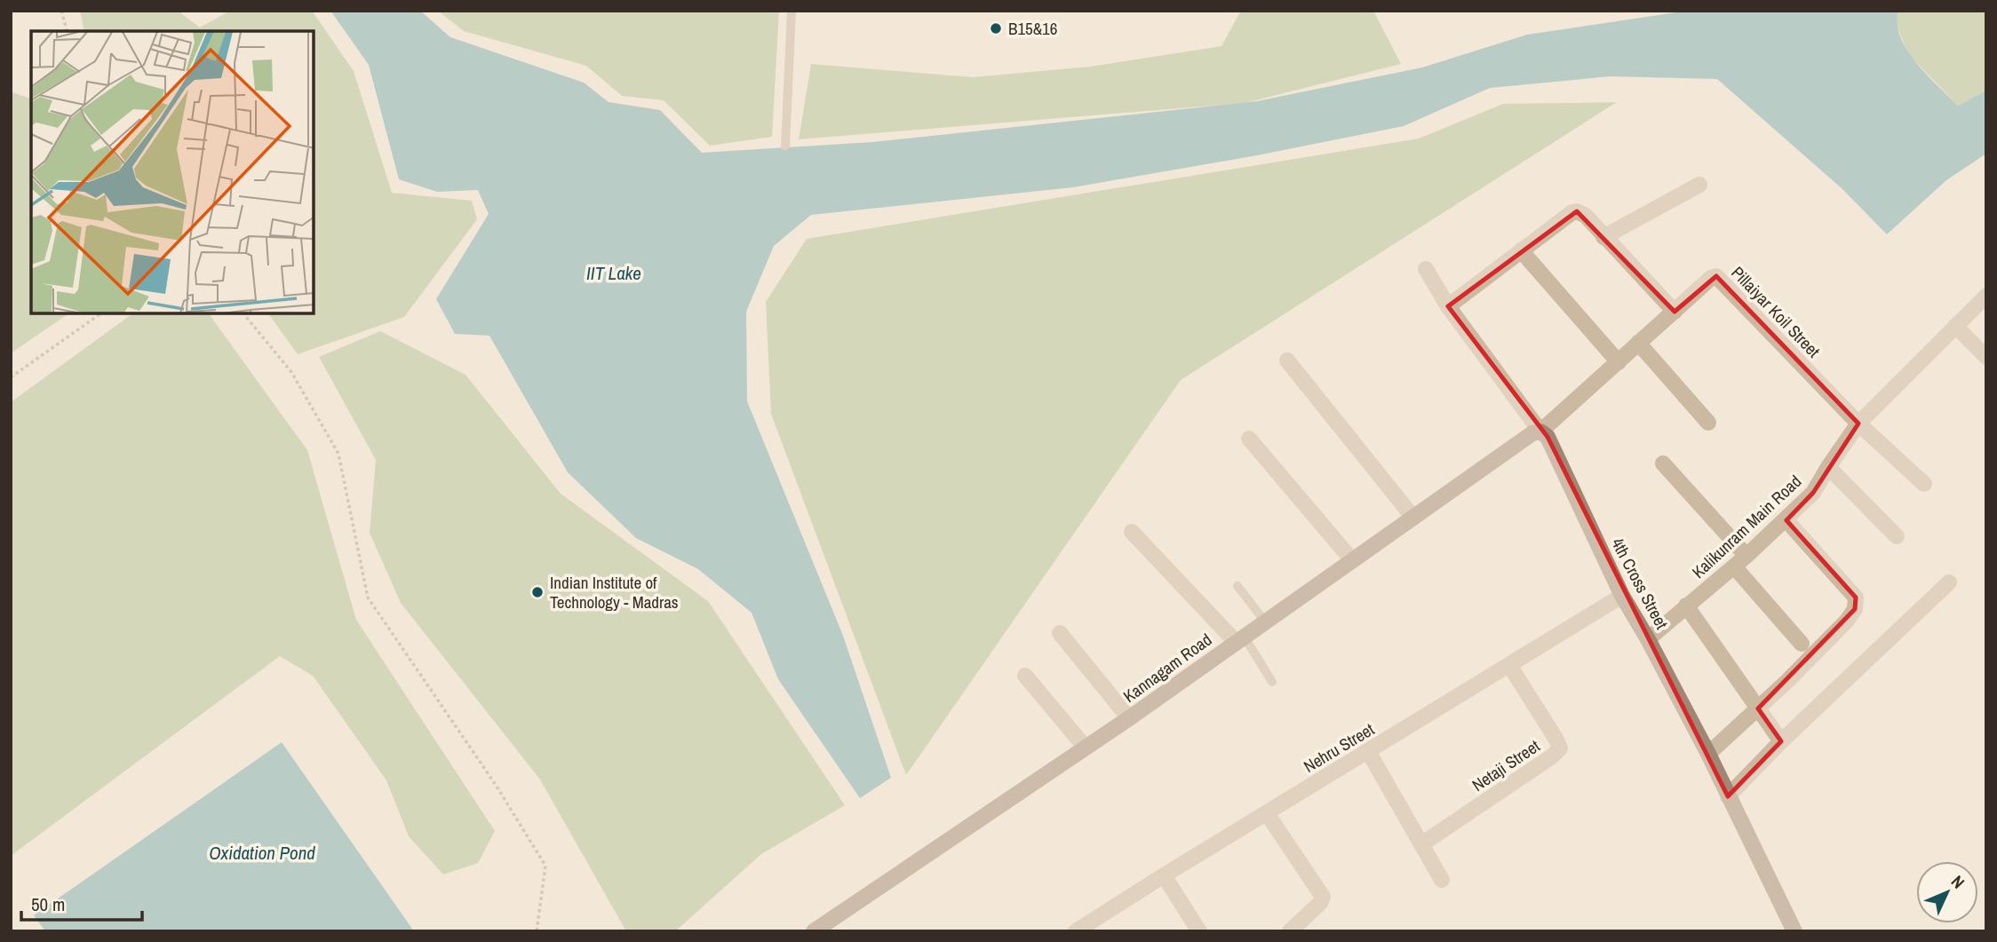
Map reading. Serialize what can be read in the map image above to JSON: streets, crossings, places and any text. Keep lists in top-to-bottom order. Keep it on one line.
{"streets":{"street":["Pillaiyar Koil Street","Kalikunram Main Road","4th Cross Street","Kannagam Road","Nehru Street","Netaji Street"]},"crossings":[["Pillaiyar Koil Street","Kalikunram Main Road"],["Pillaiyar Koil Street","4th Cross Street"],["Pillaiyar Koil Street","Kannagam Road"],["Kalikunram Main Road","4th Cross Street"],["4th Cross Street","Kannagam Road"],["4th Cross Street","Nehru Street"],["Nehru Street","Netaji Street"]],"water":["IIT Lake","Oxidation Pond"],"places":["B15&16","Indian Institute of Technology - Madras"],"scale_bar":"50 m","north":"top right"}
